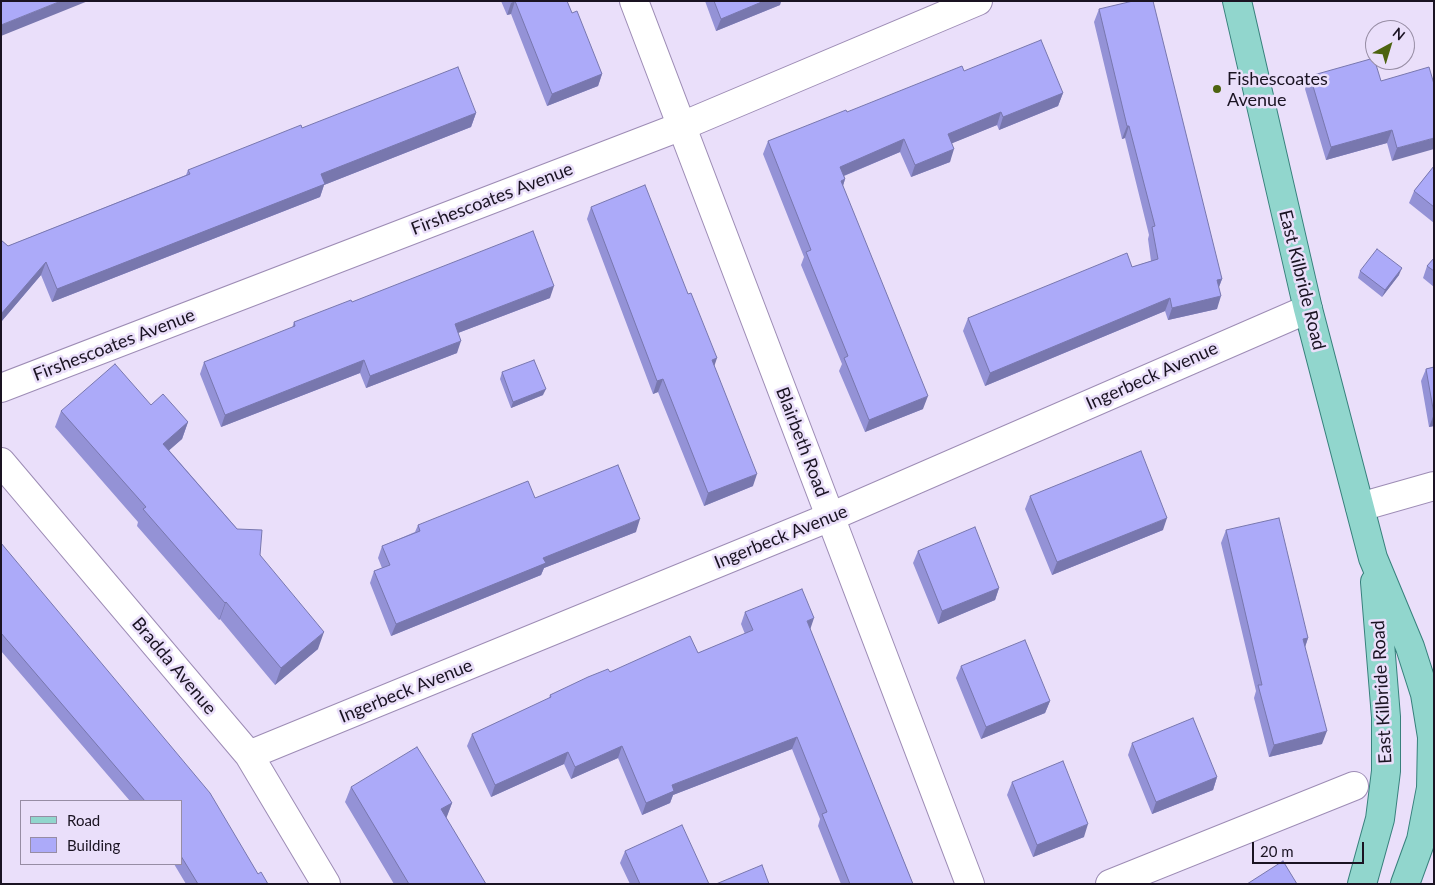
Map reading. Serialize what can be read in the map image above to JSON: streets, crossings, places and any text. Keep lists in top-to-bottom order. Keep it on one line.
{"streets":{"main road":["East Kilbride Road"],"street":["Firshescoates Avenue","Ingerbeck Avenue","Blairbeth Road","Bradda Avenue"]},"crossings":[["Firshescoates Avenue","Blairbeth Road"],["East Kilbride Road","Ingerbeck Avenue"],["Ingerbeck Avenue","Blairbeth Road"],["Ingerbeck Avenue","Bradda Avenue"]],"places":["Fishescoates Avenue"],"legend":["Road","Building"],"scale_bar":"20 m","north":"top right"}
